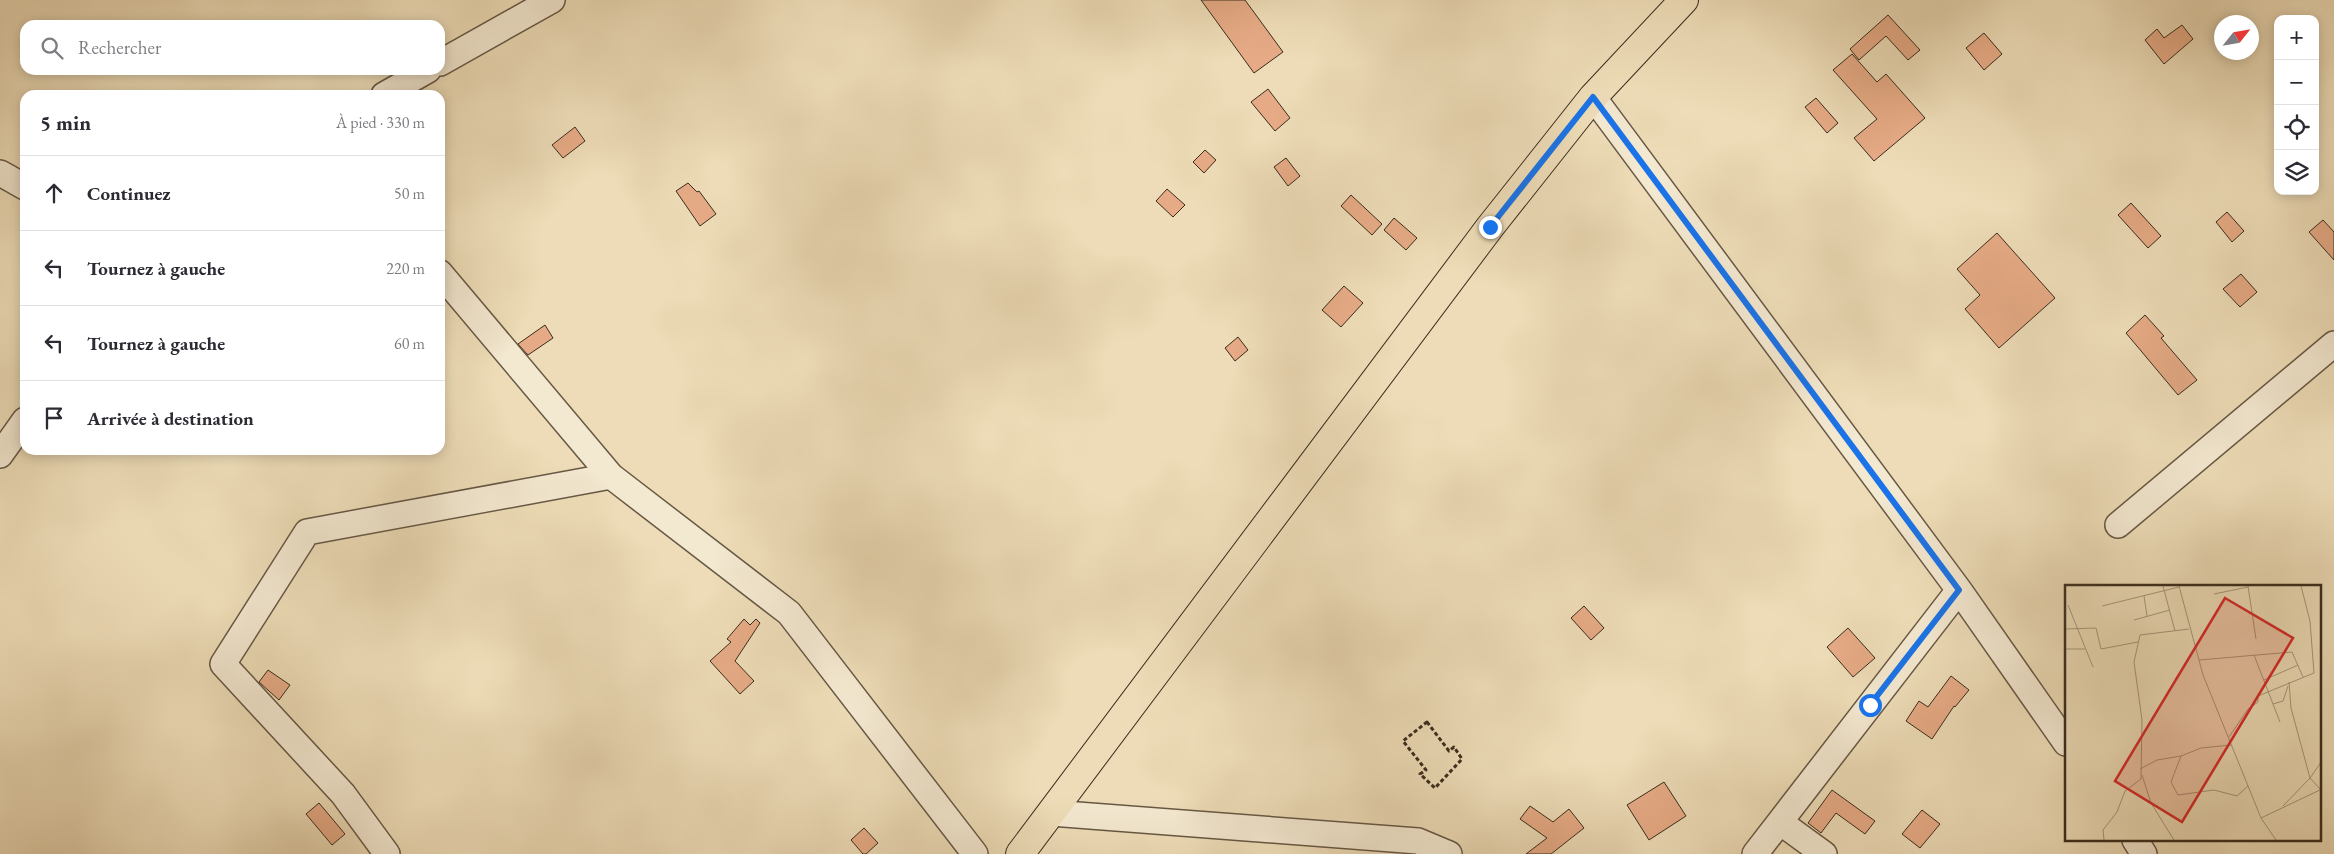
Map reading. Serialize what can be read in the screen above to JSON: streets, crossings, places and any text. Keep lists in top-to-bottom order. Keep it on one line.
{"north":"top right","page":{"map_buttons":["+","−"],"search":"Rechercher","heading":["5 min","À pied · 330 m"],"list":[["Continuez","50 m"],["Tournez à gauche","220 m"],["Tournez à gauche","60 m"],"Arrivée à destination"]}}
